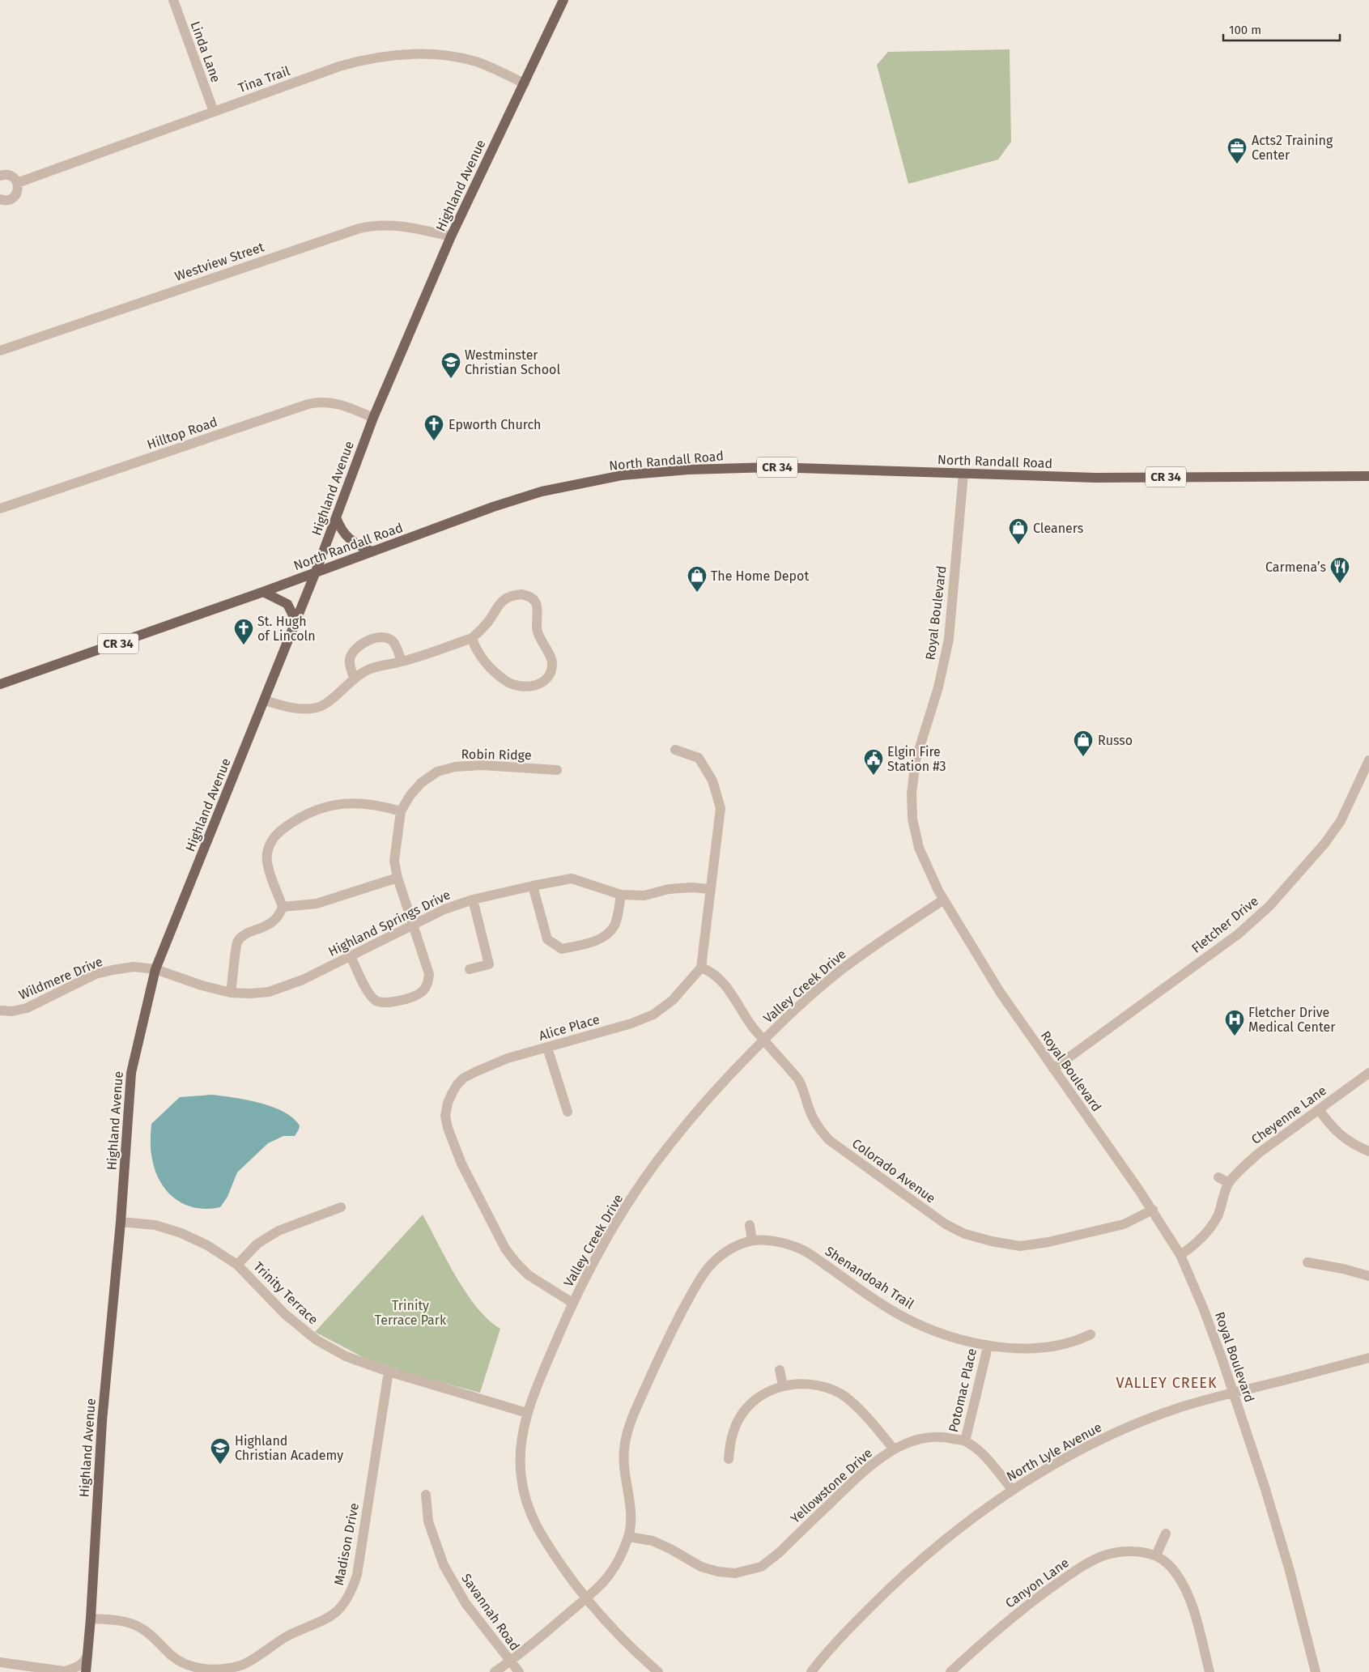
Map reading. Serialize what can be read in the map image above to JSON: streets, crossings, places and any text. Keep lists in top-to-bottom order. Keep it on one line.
{"streets":{"main road":["Highland Avenue","North Randall Road","CR 34"],"street":["Linda Lane","Tina Trail","Westview Street","Hilltop Road","Royal Boulevard","Robin Ridge","Highland Springs Drive","Fletcher Drive","Wildmere Drive","Valley Creek Drive","Alice Place","Cheyenne Lane","Colorado Avenue","Shenandoah Trail","Trinity Terrace","Potomac Place","North Lyle Avenue","Yellowstone Drive","Madison Drive","Canyon Lane","Savannah Road"]},"crossings":[["Linda Lane","Tina Trail"],["Tina Trail","Highland Avenue"],["Highland Avenue","Westview Street"],["Highland Avenue","Hilltop Road"],["Highland Avenue","North Randall Road"],["Highland Avenue","Highland Springs Drive"],["Highland Avenue","Wildmere Drive"],["Highland Avenue","Trinity Terrace"],["Highland Avenue","Madison Drive"],["North Randall Road","Royal Boulevard"],["Royal Boulevard","Fletcher Drive"],["Royal Boulevard","Valley Creek Drive"],["Royal Boulevard","Cheyenne Lane"],["Royal Boulevard","Colorado Avenue"],["Royal Boulevard","North Lyle Avenue"],["Robin Ridge","Highland Springs Drive"],["Highland Springs Drive","Wildmere Drive"],["Valley Creek Drive","Alice Place"],["Valley Creek Drive","Colorado Avenue"],["Valley Creek Drive","Shenandoah Trail"],["Valley Creek Drive","Trinity Terrace"],["Alice Place","Colorado Avenue"],["Shenandoah Trail","Potomac Place"],["Shenandoah Trail","Yellowstone Drive"],["Shenandoah Trail","Savannah Road"],["Trinity Terrace","Madison Drive"],["Potomac Place","Yellowstone Drive"],["North Lyle Avenue","Yellowstone Drive"]],"districts":["VALLEY CREEK"],"parks":["Trinity Terrace Park"],"places":{"office":["Acts2 Training Center"],"school or university":["Westminster Christian School","Highland Christian Academy"],"church":["Epworth Church","St. Hugh of Lincoln"],"shop":["Cleaners","The Home Depot","Russo"],"restaurant":["Carmena’s"],"public building":["Elgin Fire Station #3"],"hospital":["Fletcher Drive Medical Center"]},"scale_bar":"100 m"}
